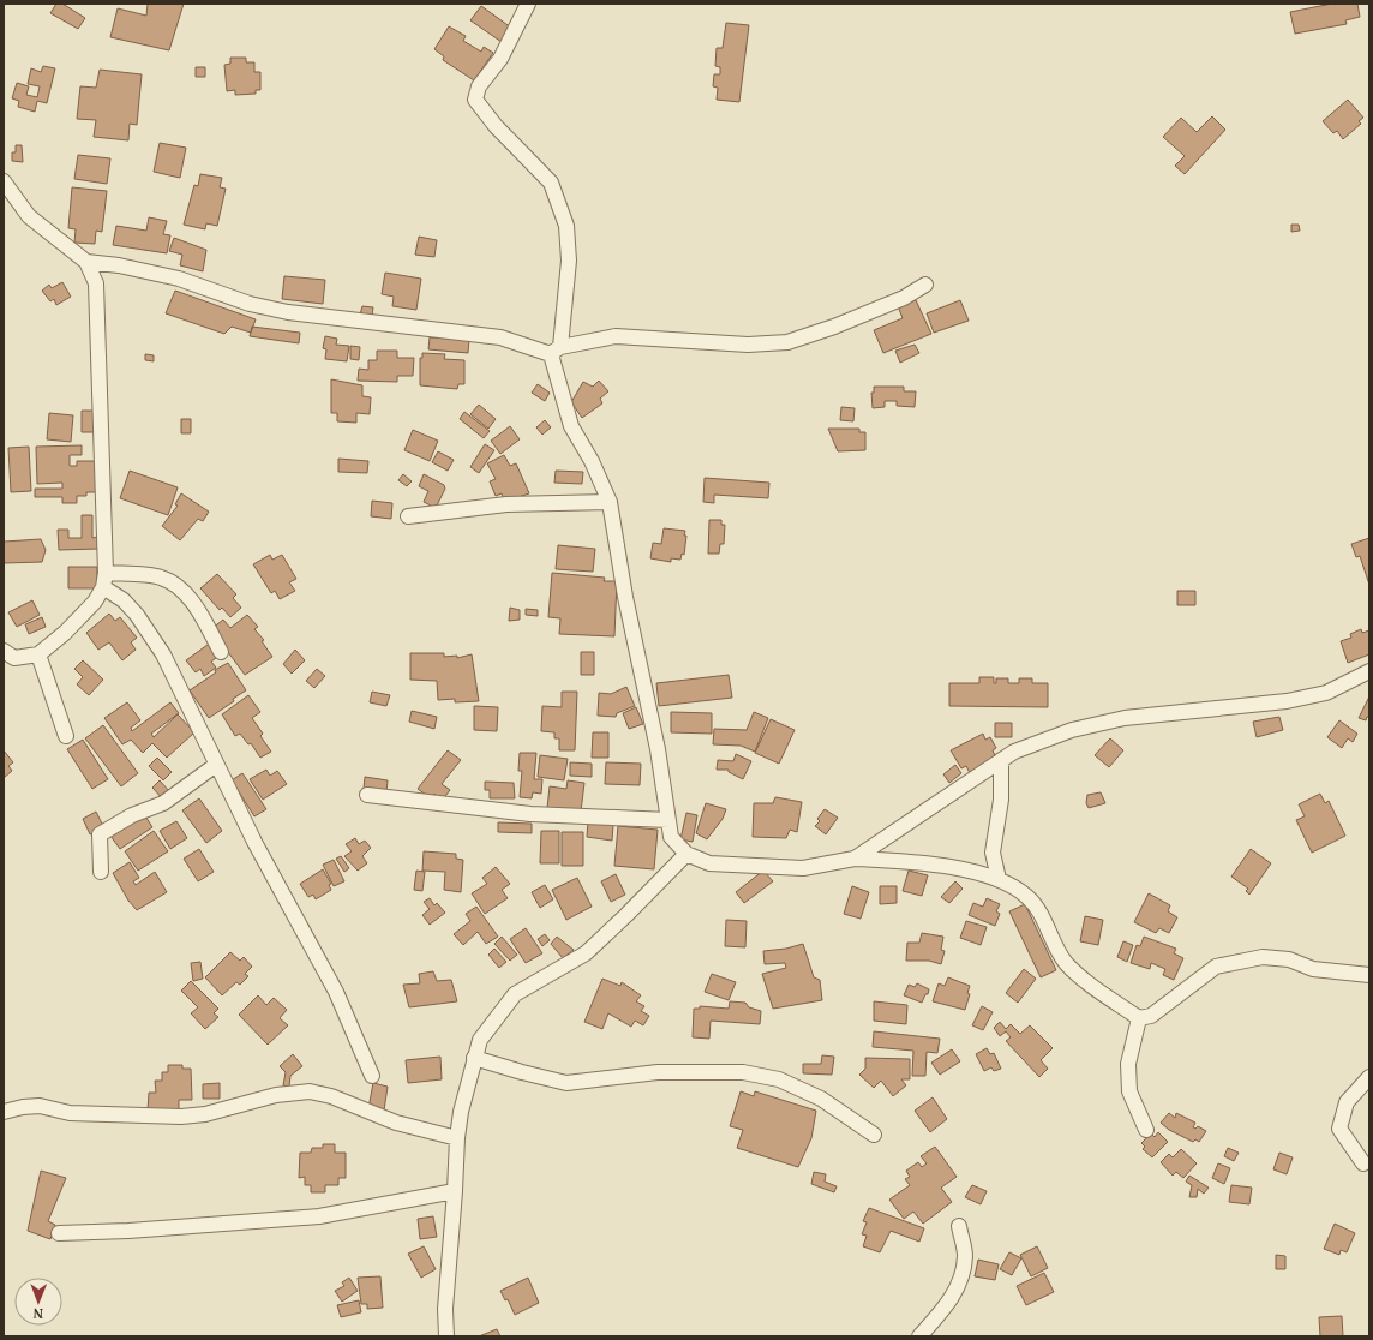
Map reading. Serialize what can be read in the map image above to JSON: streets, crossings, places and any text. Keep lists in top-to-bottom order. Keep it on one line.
{"north":"bottom"}
